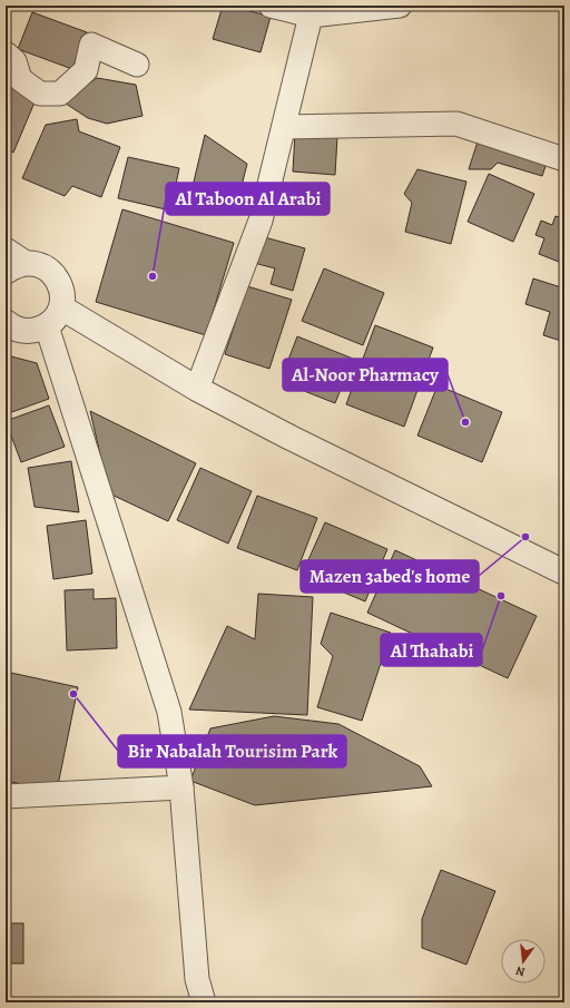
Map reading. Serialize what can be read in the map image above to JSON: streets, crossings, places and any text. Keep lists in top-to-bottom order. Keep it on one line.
{"places":["Al Taboon Al Arabi","Al-Noor Pharmacy","Mazen 3abed's home","Al Thahabi","Bir Nabalah Tourisim Park"],"north":"bottom"}
